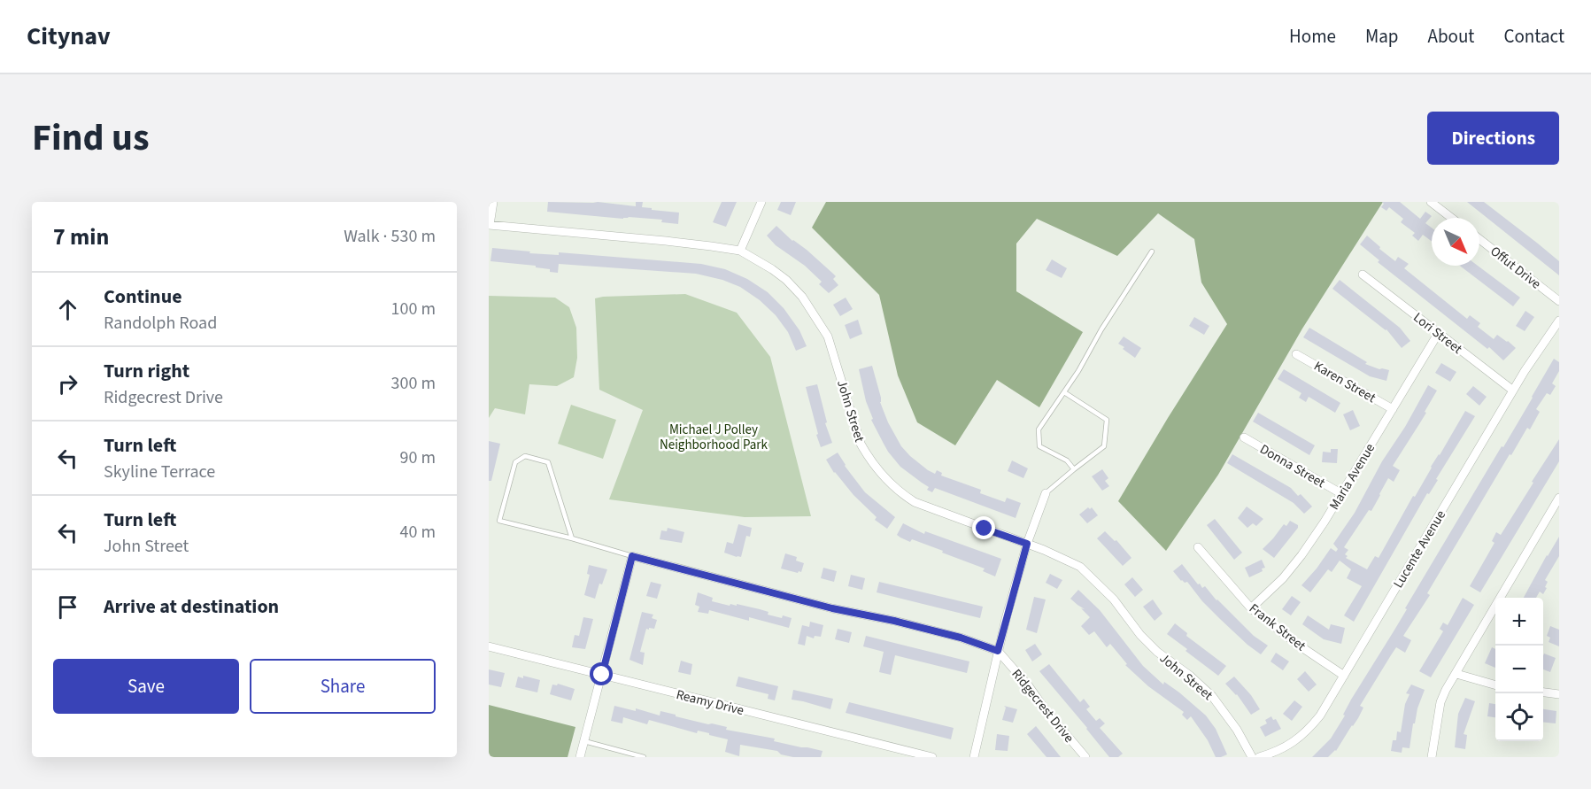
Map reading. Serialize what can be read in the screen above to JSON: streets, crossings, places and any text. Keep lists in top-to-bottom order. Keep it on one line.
{"streets":{"street":["Offut Drive","Lori Street","Karen Street","John Street","Donna Street","Maria Avenue","Lucente Avenue","Frank Street","Reamy Drive","Ridgecrest Drive"]},"crossings":[["Lori Street","Maria Avenue"],["Lori Street","Lucente Avenue"],["Karen Street","Maria Avenue"],["Donna Street","Maria Avenue"],["Maria Avenue","Frank Street"],["Lucente Avenue","Frank Street"]],"parks":["Michael J Polley Neighborhood Park"],"north":"bottom right","page":{"header":"Citynav","nav":["Home","Map","About","Contact"],"title":"Find us","buttons":["Directions",["Save","Share"]],"heading":["7 min","Walk · 530 m"],"list":[["Continue","Randolph Road","100 m"],["Turn right","Ridgecrest Drive","300 m"],["Turn left","Skyline Terrace","90 m"],["Turn left","John Street","40 m"],"Arrive at destination"],"map_buttons":["+","−"]}}
